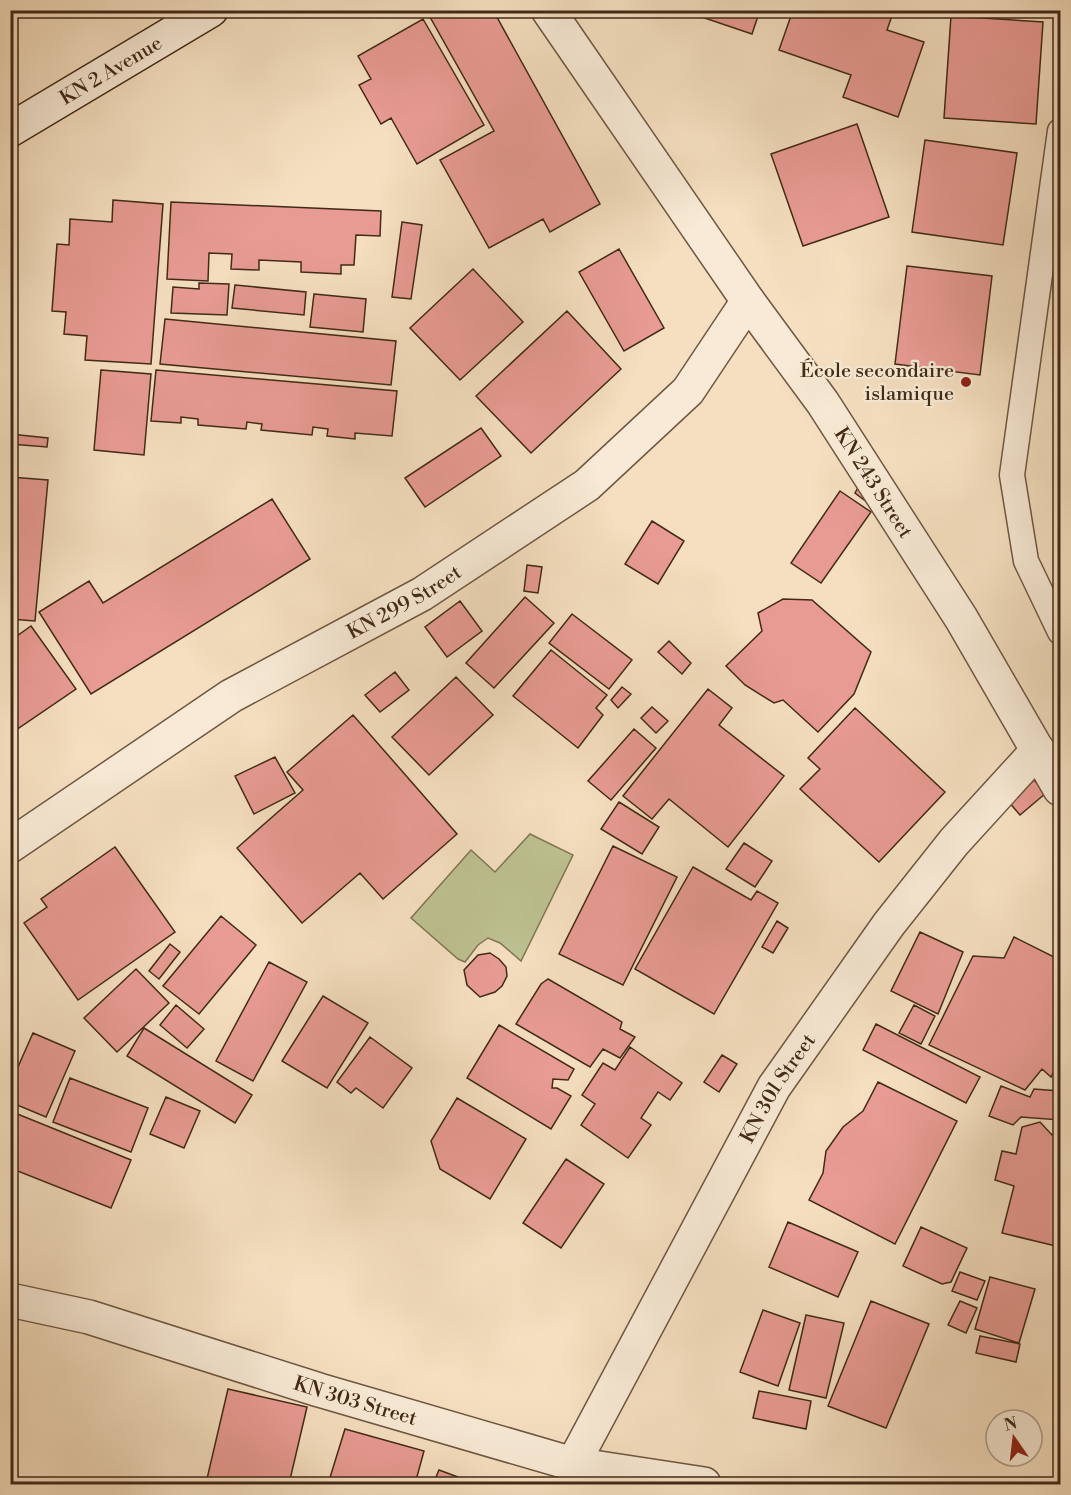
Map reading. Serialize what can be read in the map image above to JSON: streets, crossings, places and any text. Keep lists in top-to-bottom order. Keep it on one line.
{"streets":{"street":["KN 2 Avenue","KN 243 Street","KN 299 Street","KN 301 Street","KN 303 Street"]},"crossings":[["KN 243 Street","KN 299 Street"],["KN 243 Street","KN 301 Street"],["KN 301 Street","KN 303 Street"]],"places":["École secondaire islamique"],"north":"top"}
